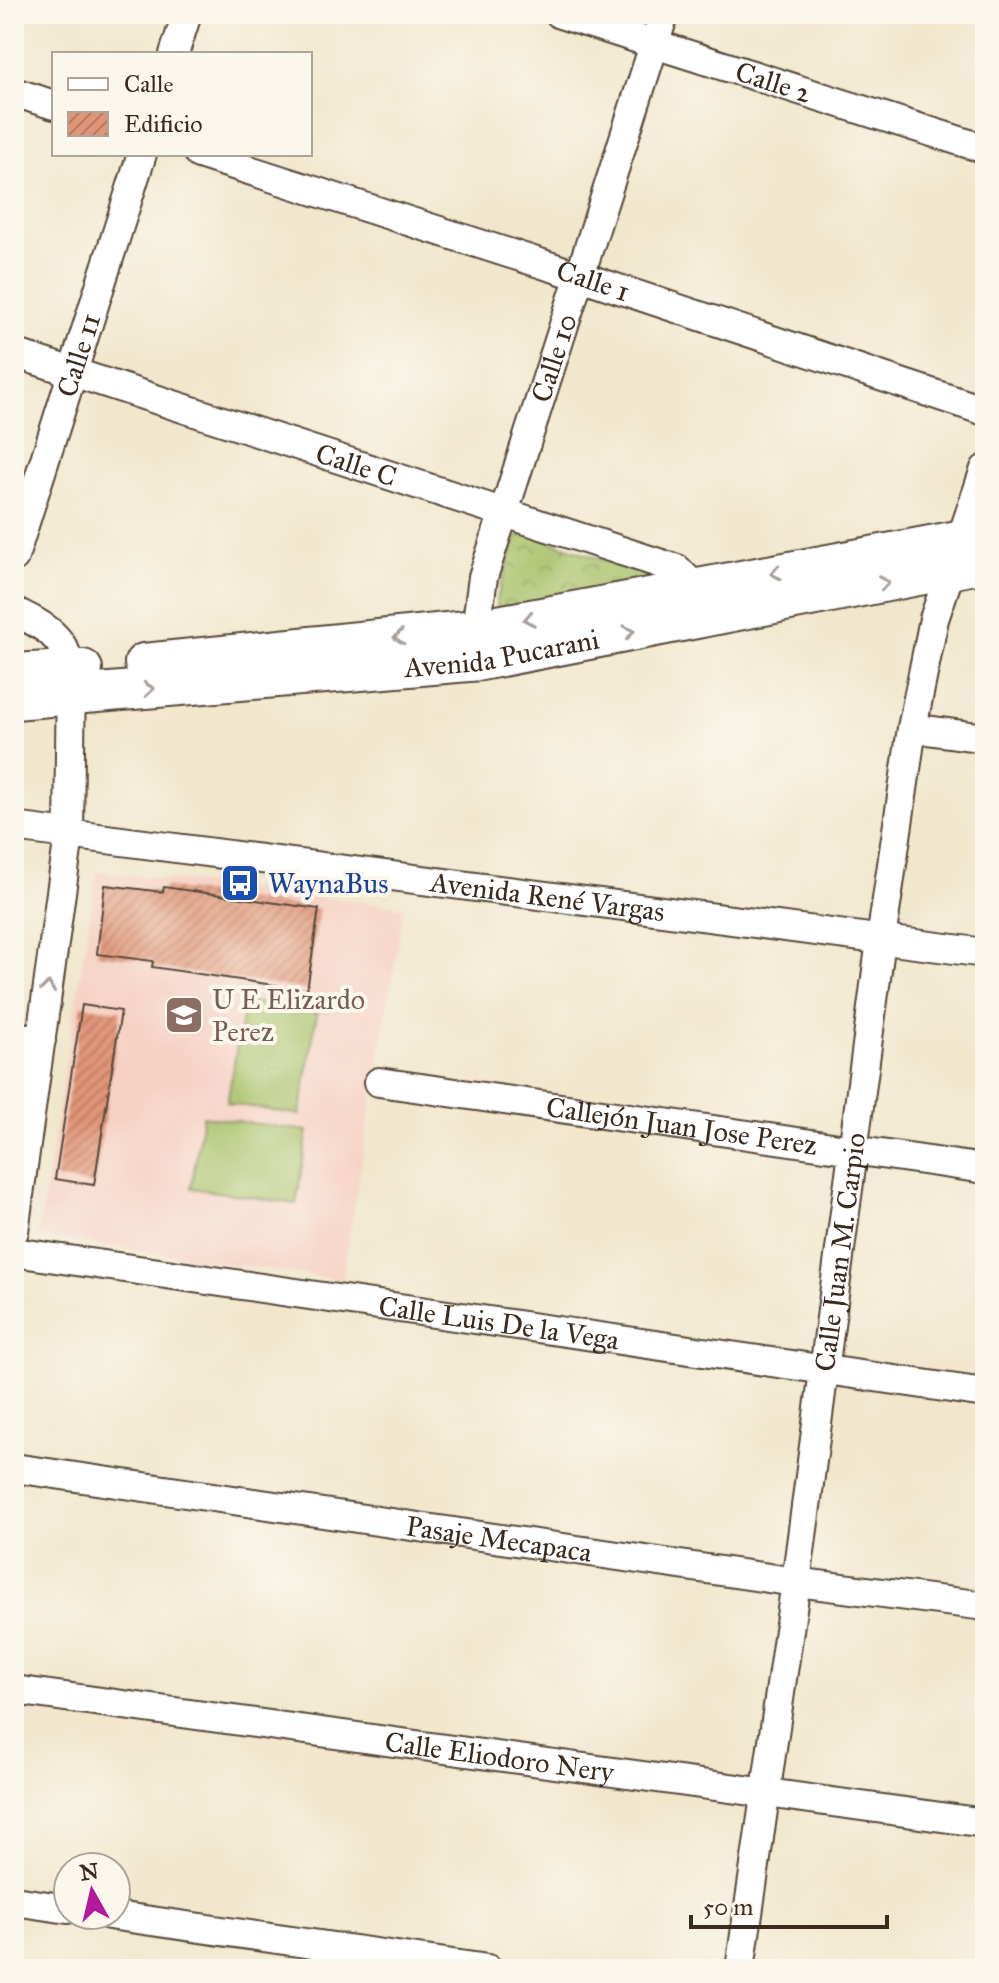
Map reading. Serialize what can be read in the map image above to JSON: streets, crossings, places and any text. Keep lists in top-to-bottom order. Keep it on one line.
{"streets":{"street":["Calle 2","Calle 1","Calle 11","Calle 10","Calle C","Avenida Pucarani","Avenida René Vargas","Callejón Juan Jose Perez","Calle Juan M. Carpio","Calle Luis De la Vega","Pasaje Mecapaca","Calle Eliodoro Nery"]},"crossings":[["Calle 2","Calle 10"],["Calle 1","Calle 10"],["Calle 11","Calle C"],["Calle 10","Calle C"],["Calle 10","Avenida Pucarani"],["Calle C","Avenida Pucarani"],["Avenida Pucarani","Calle Juan M. Carpio"],["Avenida René Vargas","Calle Juan M. Carpio"],["Callejón Juan Jose Perez","Calle Juan M. Carpio"],["Calle Juan M. Carpio","Calle Luis De la Vega"],["Calle Juan M. Carpio","Pasaje Mecapaca"],["Calle Juan M. Carpio","Calle Eliodoro Nery"]],"places":{"bus stop":["WaynaBus"],"school or university":["U E Elizardo Perez"]},"legend":["Calle","Edificio"],"scale_bar":"50 m","north":"top"}
